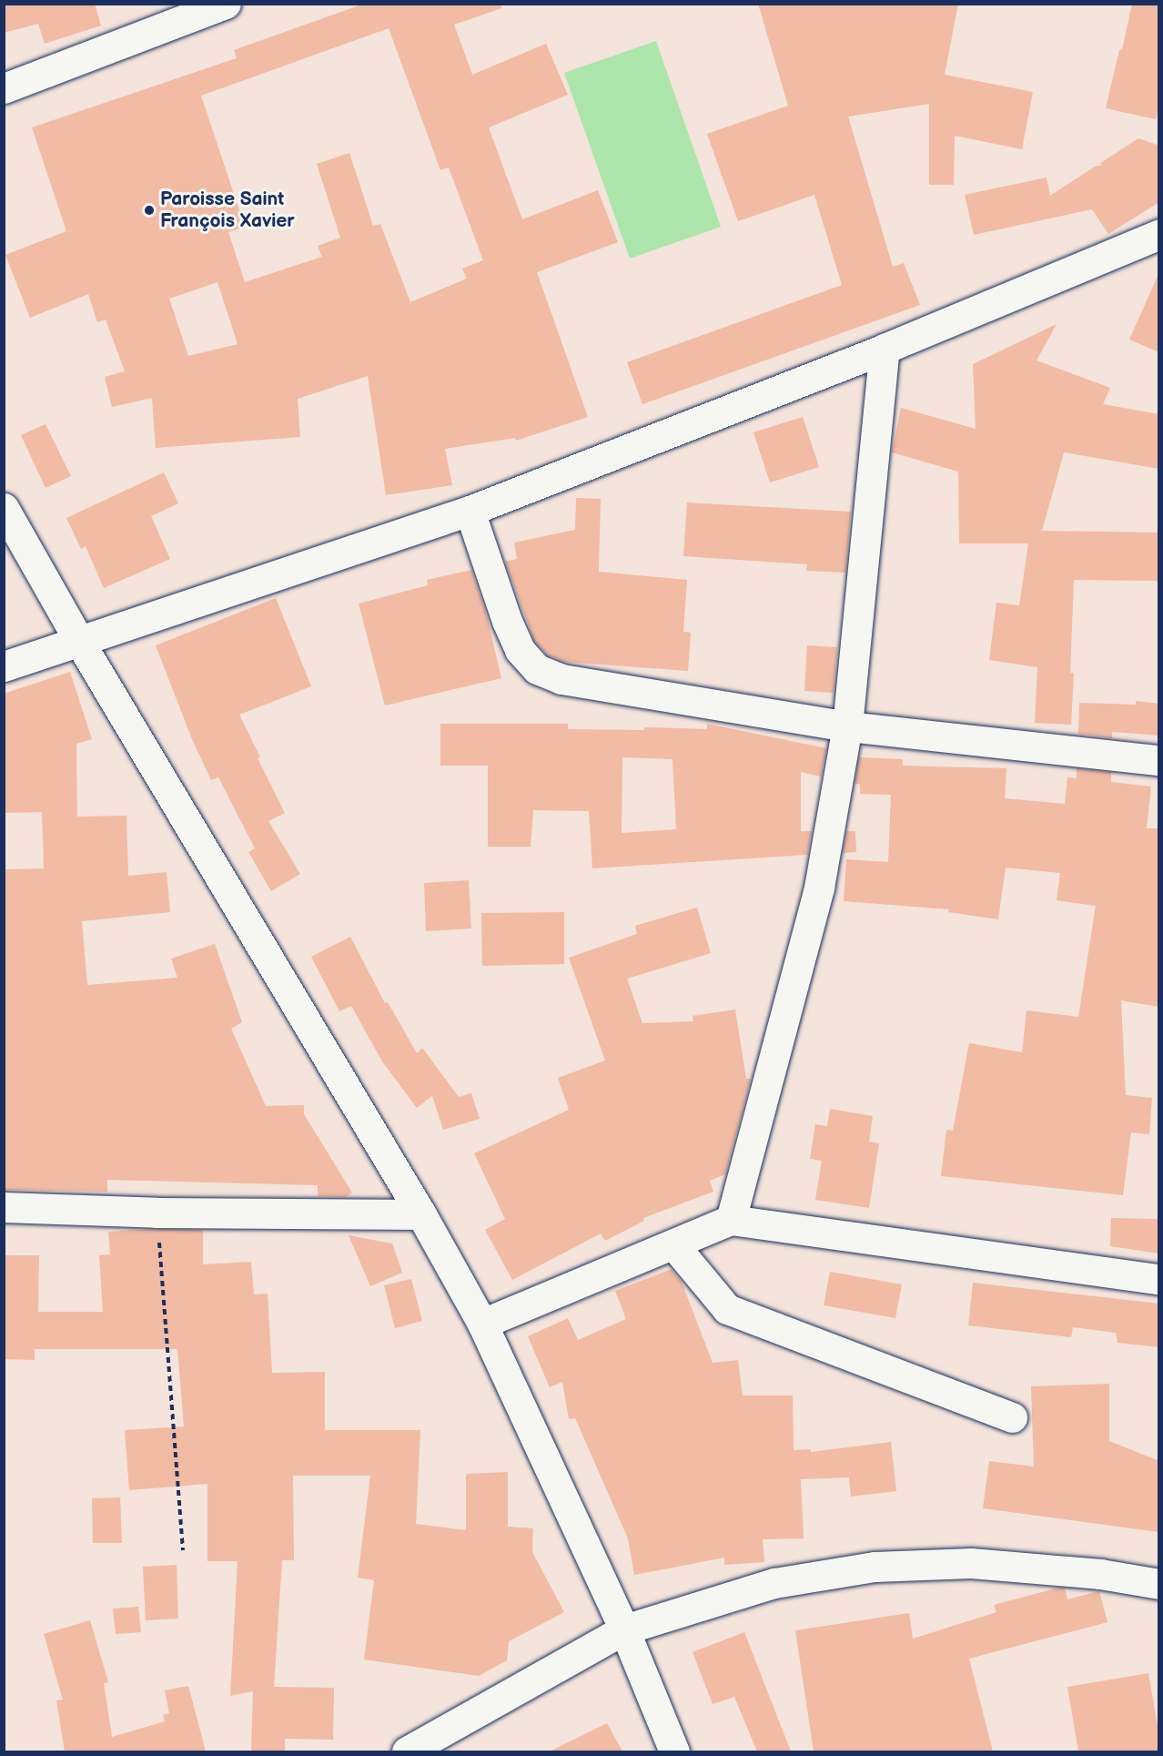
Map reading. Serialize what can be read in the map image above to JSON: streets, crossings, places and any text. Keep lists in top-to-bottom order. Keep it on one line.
{"places":["Paroisse Saint François Xavier"]}
